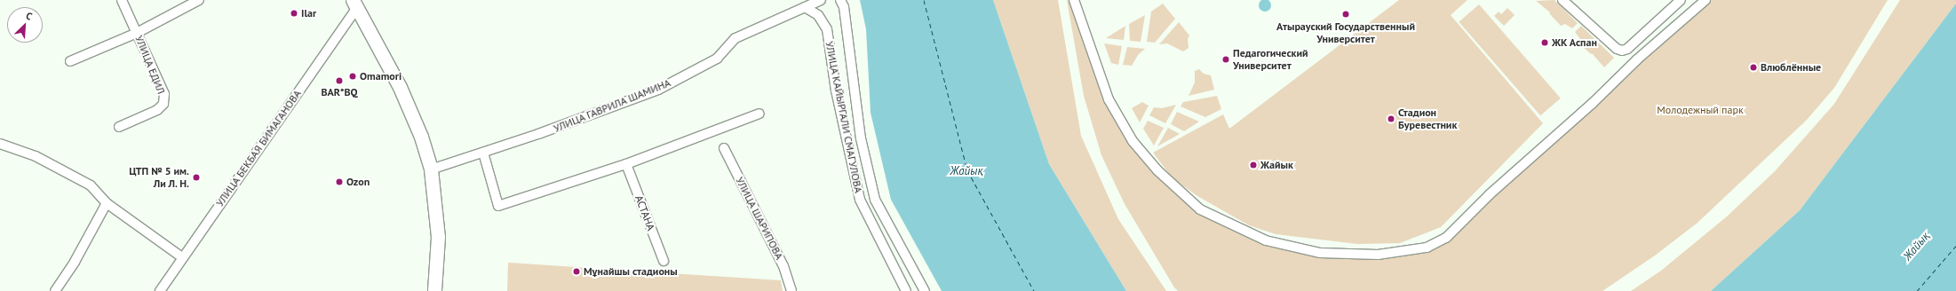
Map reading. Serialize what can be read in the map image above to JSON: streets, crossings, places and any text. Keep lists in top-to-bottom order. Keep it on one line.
{"streets":{"street":["УЛИЦА ЕДИЛ","УЛИЦА ГАВРИЛА ШАМИНА","УЛИЦА КАЙЫРГАЛИ СМАГУЛОВА","УЛИЦА БЕКБАЯ БИМАГАНОВА","АСТАНА","УЛИЦА ШАРИПОВА"]},"crossings":[["УЛИЦА ГАВРИЛА ШАМИНА","УЛИЦА КАЙЫРГАЛИ СМАГУЛОВА"]],"water":["Жайық"],"parks":["Молодежный парк"],"places":["Ilar","Атырауский Государственный Университет","ЖК Аспан","Педагогический Университет","Влюблённые","Omamori","BAR*BQ","Стадион Буревестник","Жайык","ЦТП № 5 им. Ли Л. Н.","Ozon","Мұнайшы стадионы"],"north":"top right"}
